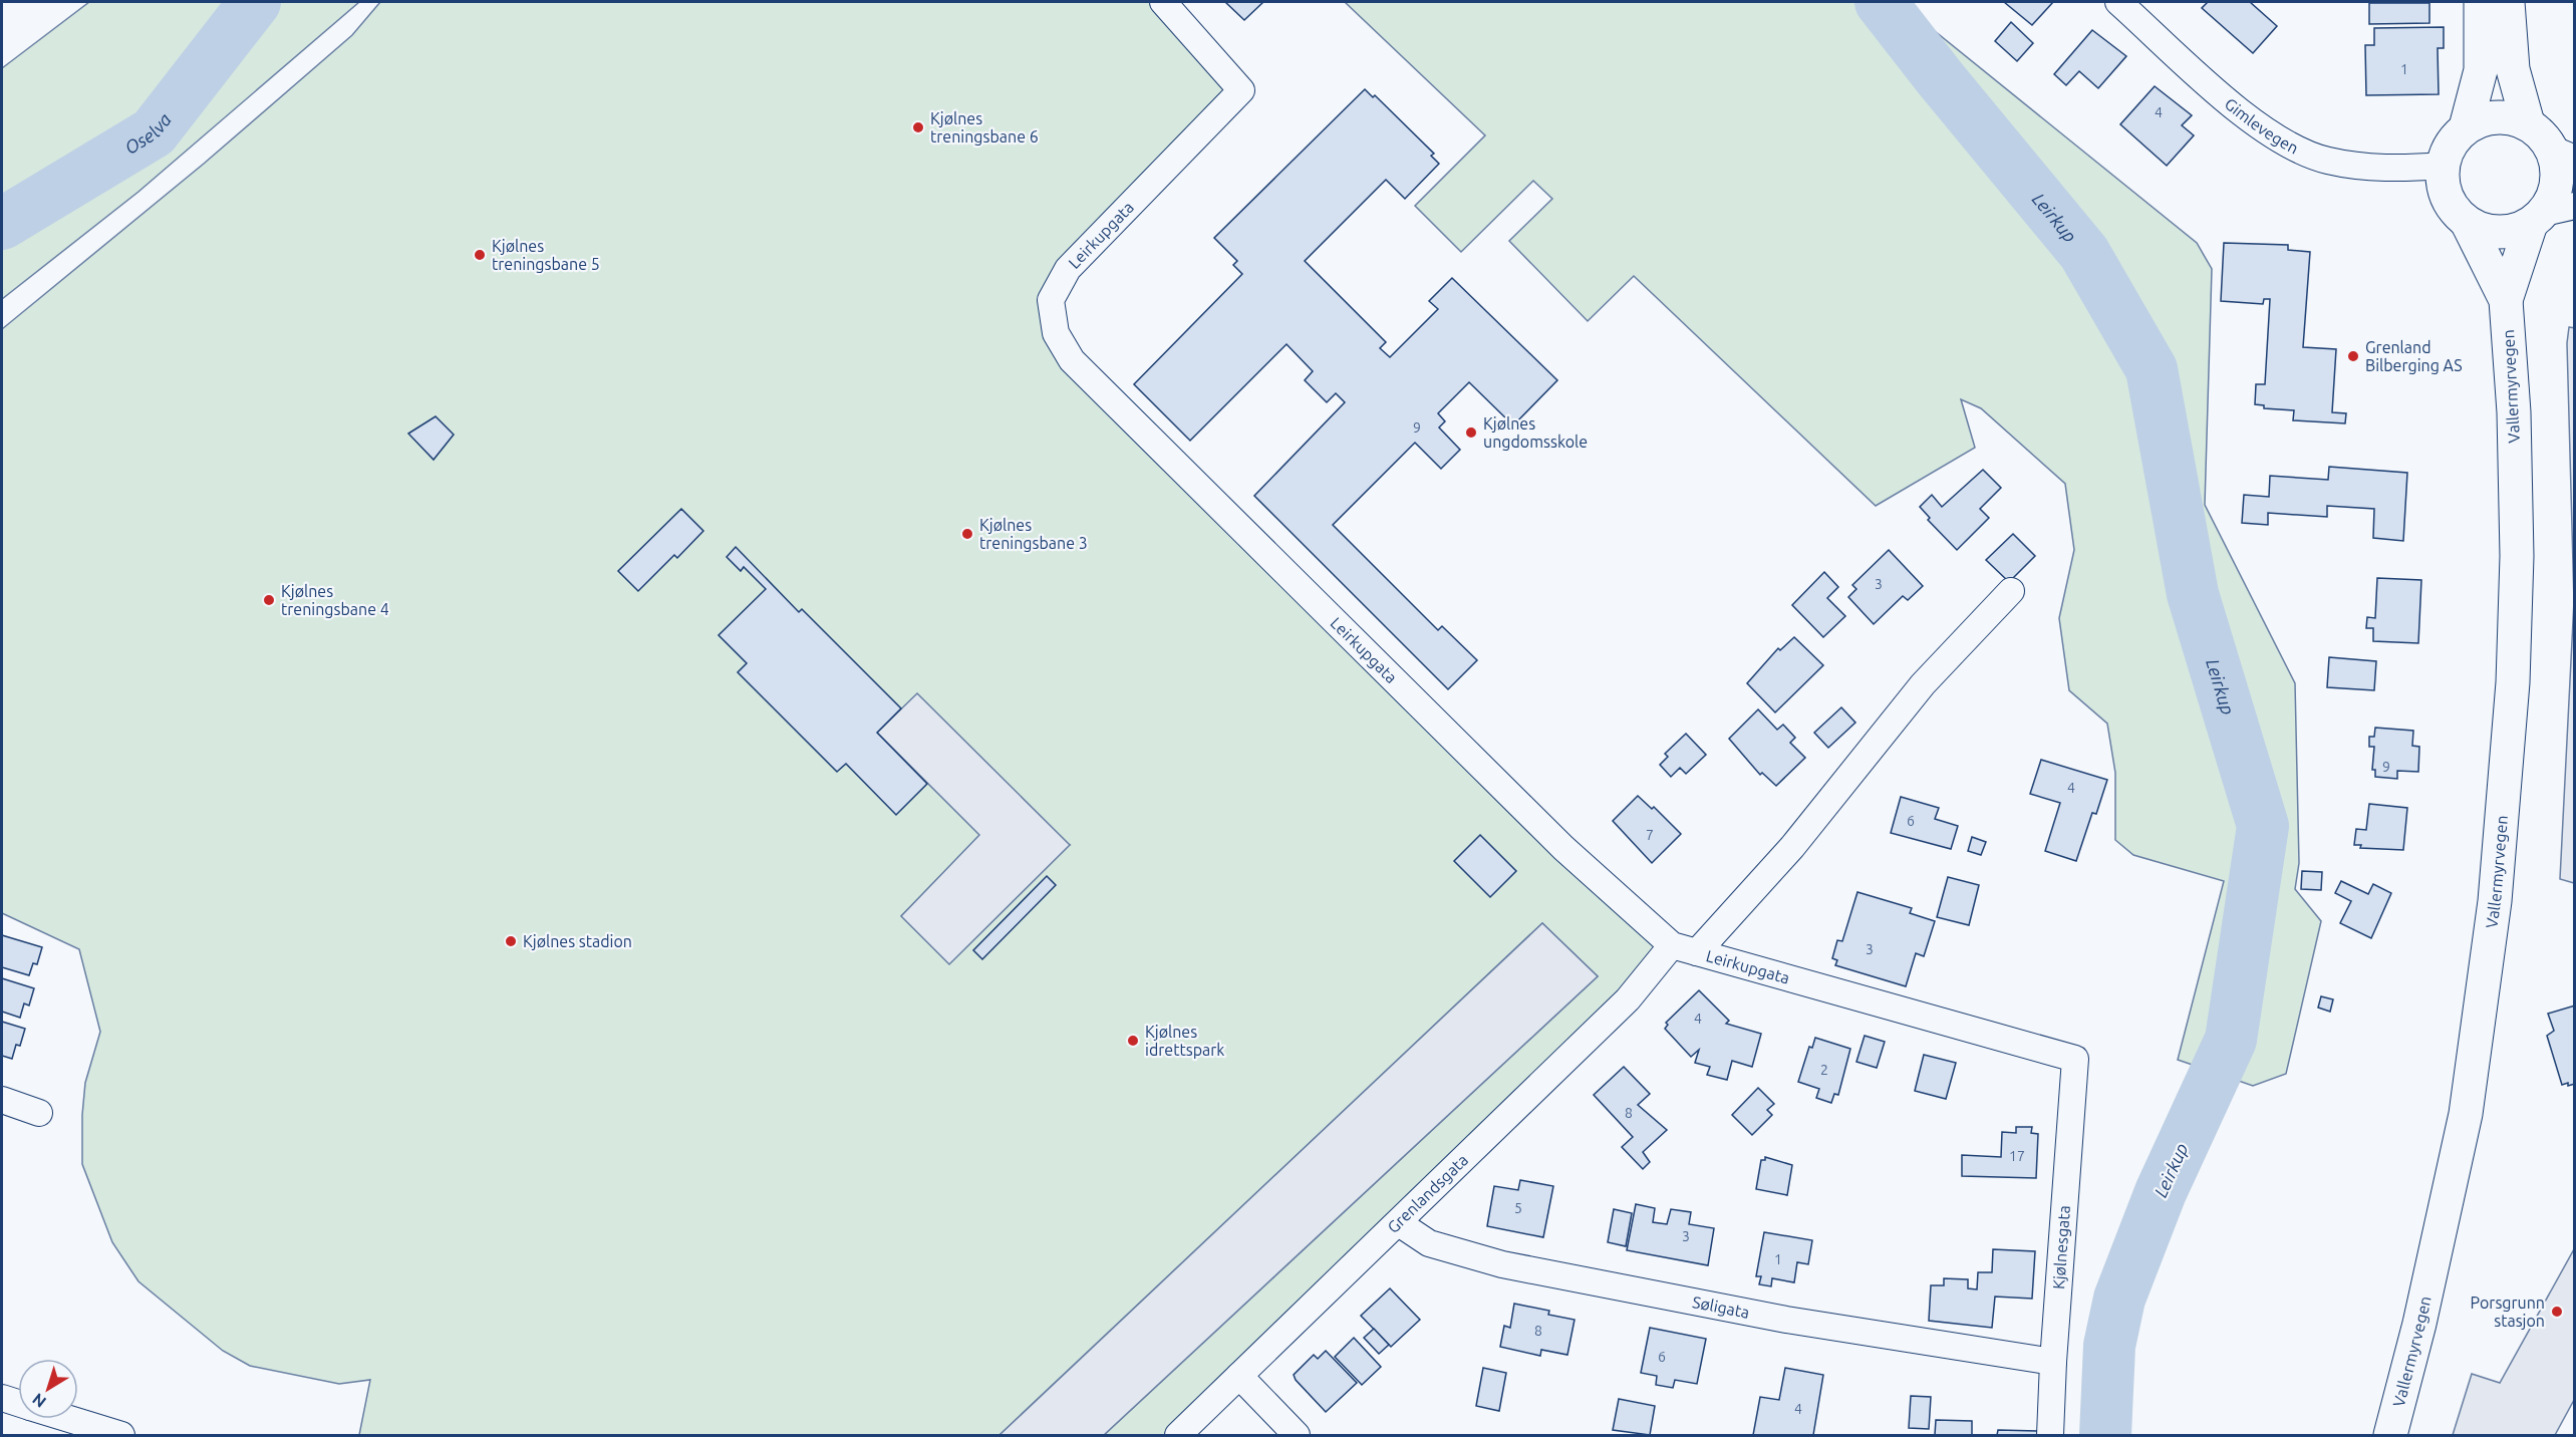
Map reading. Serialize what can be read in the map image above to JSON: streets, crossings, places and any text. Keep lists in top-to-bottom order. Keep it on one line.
{"streets":{"main road":["Vallermyrvegen"],"street":["Gimlevegen","Leirkupgata","Grenlandsgata","Kjølnesgata","Søligata"]},"crossings":[["Gimlevegen","Vallermyrvegen"],["Leirkupgata","Grenlandsgata"],["Leirkupgata","Kjølnesgata"],["Grenlandsgata","Søligata"],["Kjølnesgata","Søligata"]],"water":["Oselva","Leirkup"],"places":["Kjølnes treningsbane 6","Kjølnes treningsbane 5","Grenland Bilberging AS","Kjølnes ungdomsskole","Kjølnes treningsbane 3","Kjølnes treningsbane 4","Kjølnes stadion","Kjølnes idrettspark","Porsgrunn stasjon"],"house_numbers":["1","4","9","3","9","4","6","7","3","4","2","8","17","5","3","1","8","6","4"],"north":"bottom left"}
